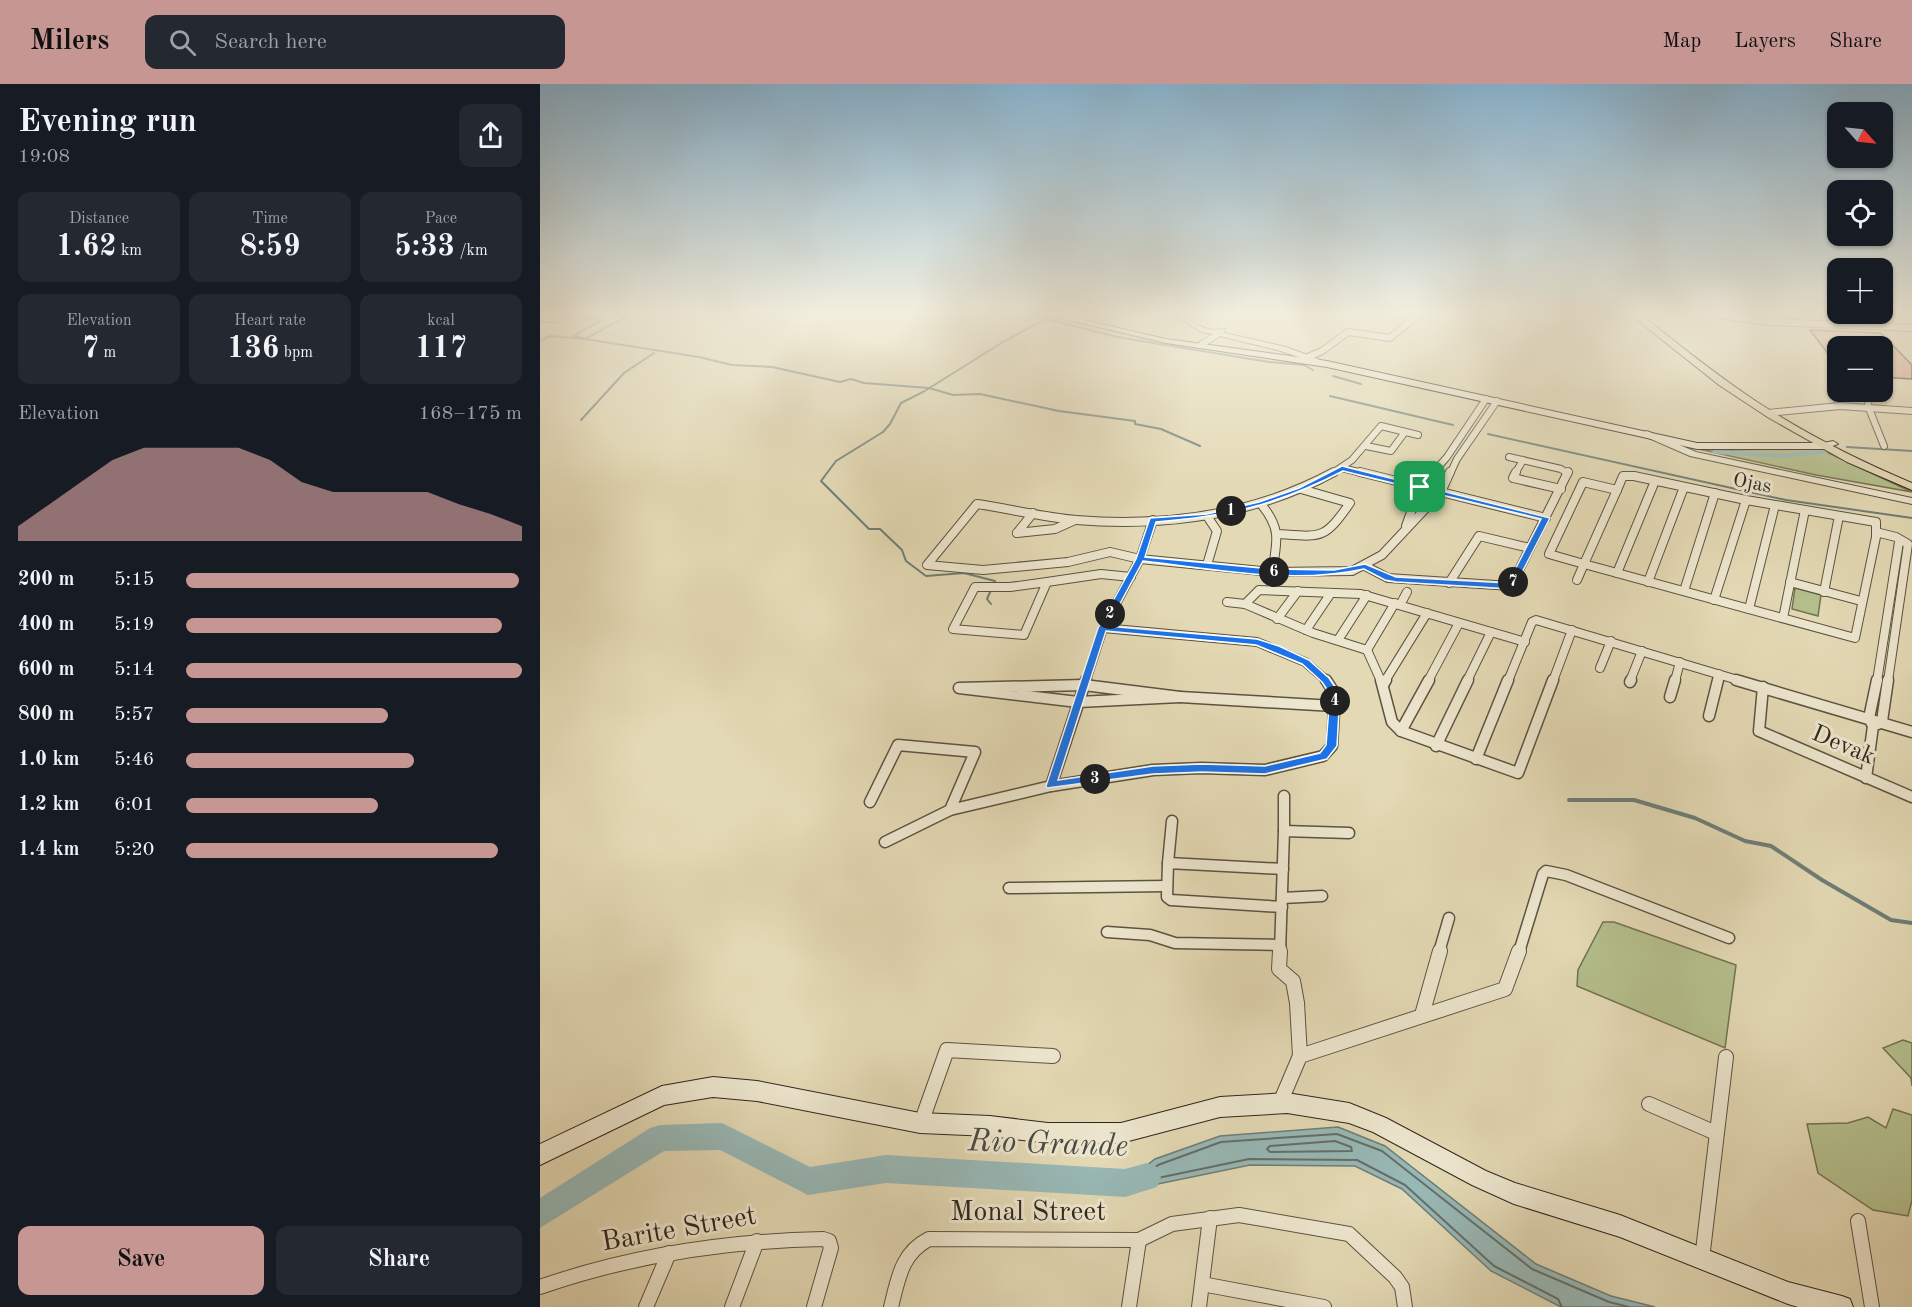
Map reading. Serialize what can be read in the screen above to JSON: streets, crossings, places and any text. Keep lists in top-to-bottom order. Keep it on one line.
{"streets":{"street":["Ojas","Devak","Monal Street","Barite Street"]},"water":["Rio Grande"],"north":"bottom right","page":{"header":"Milers","search":"Search here","nav":["Map","Layers","Share"],"heading":["Evening run","19:08"],"map_buttons":["+","−"],"stats":[["Distance","1.62 km"],["Time","8:59"],["Pace","5:33 /km"],["Elevation","7 m"],["Heart rate","136 bpm"],["kcal","117"]],"chart":["Elevation","168–175 m"],"pins":["1","6","7","2","4","3"],"list":[{"name":"200 m","note":"5:15"},{"name":"400 m","note":"5:19"},{"name":"600 m","note":"5:14"},{"name":"800 m","note":"5:57"},{"name":"1.0 km","note":"5:46"},{"name":"1.2 km","note":"6:01"},{"name":"1.4 km","note":"5:20"}],"buttons":["Save","Share"]}}
